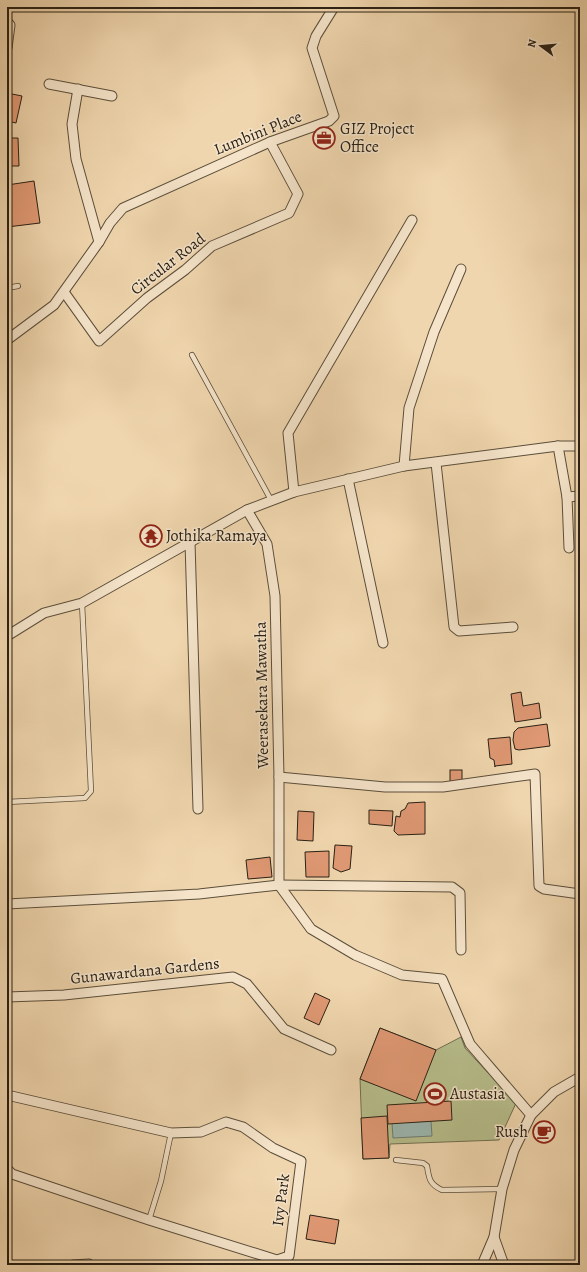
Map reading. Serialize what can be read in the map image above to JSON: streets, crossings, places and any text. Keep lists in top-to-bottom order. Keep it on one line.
{"streets":{"street":["Lumbini Place","Circular Road","Weerasekara Mawatha","Gunawardana Gardens","Ivy Park"]},"crossings":[["Lumbini Place","Circular Road"]],"places":{"office":["GIZ Project Office"],"temple":["Jothika Ramaya"],"sports":["Austasia"],"cafe":["Rush"]},"north":"left"}
